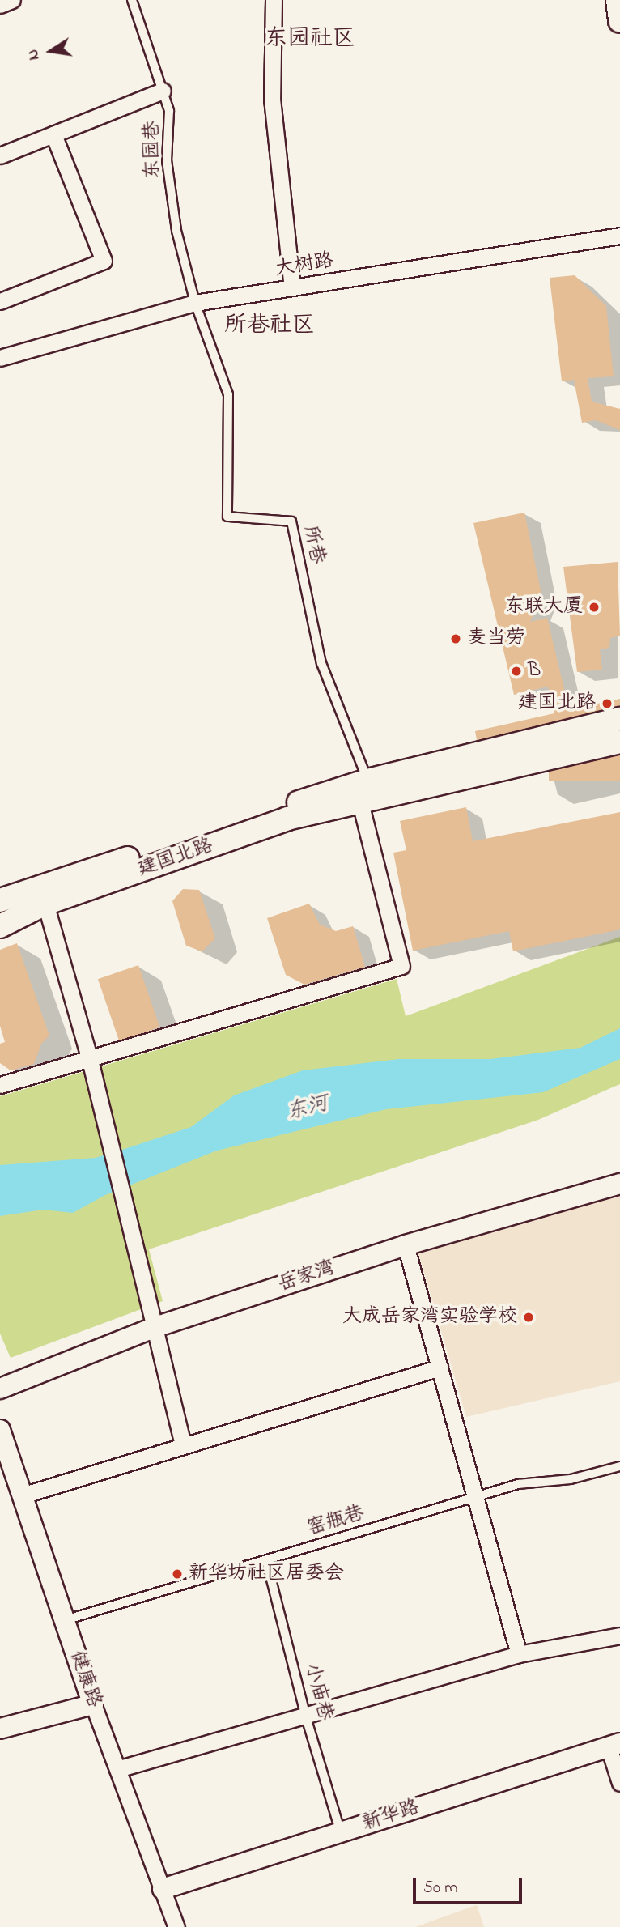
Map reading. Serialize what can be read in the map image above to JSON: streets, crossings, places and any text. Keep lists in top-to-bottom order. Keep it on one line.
{"streets":{"main road":["建国北路"],"street":["大树路","岳家湾","健康路","新华路"],"lane":["东园巷","所巷","窑瓶巷","小庙巷"]},"crossings":[["东园巷","大树路"],["东园巷","所巷"],["大树路","所巷"],["所巷","建国北路"],["窑瓶巷","健康路"],["窑瓶巷","小庙巷"],["健康路","新华路"],["小庙巷","新华路"]],"districts":["东园社区","所巷社区"],"water":["东河"],"places":["东联大厦","麦当劳","B","建国北路","大成岳家湾实验学校","新华坊社区居委会"],"scale_bar":"50 m","north":"left"}
